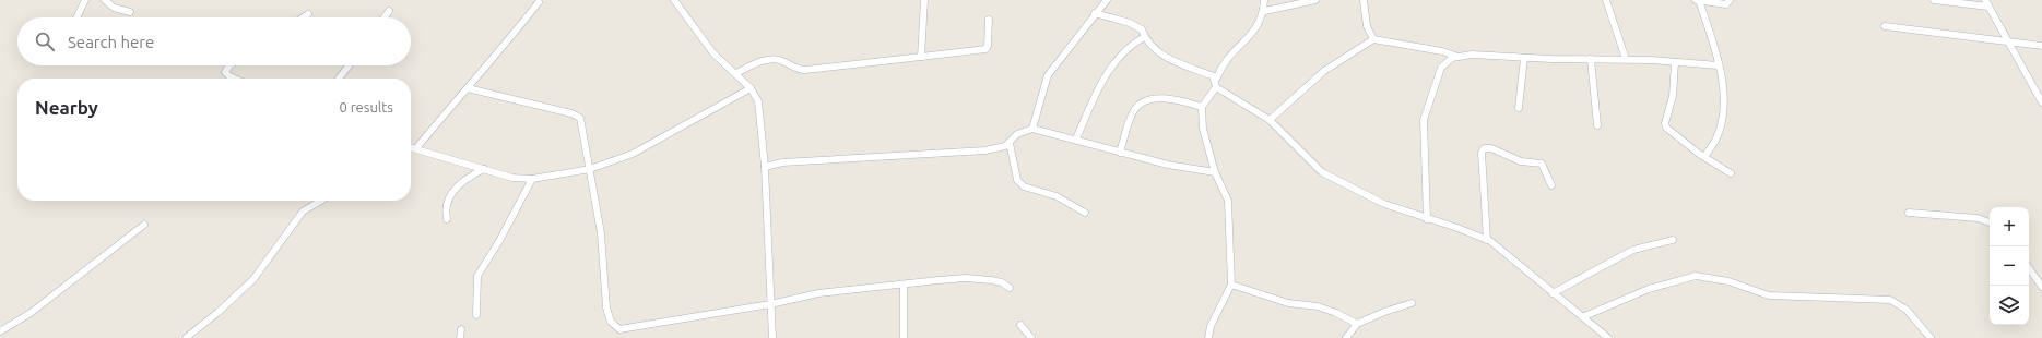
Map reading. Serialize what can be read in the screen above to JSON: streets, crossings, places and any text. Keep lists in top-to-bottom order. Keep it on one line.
{"page":{"search":"Search here","heading":["Nearby","0 results"],"map_buttons":["+","−"]}}
